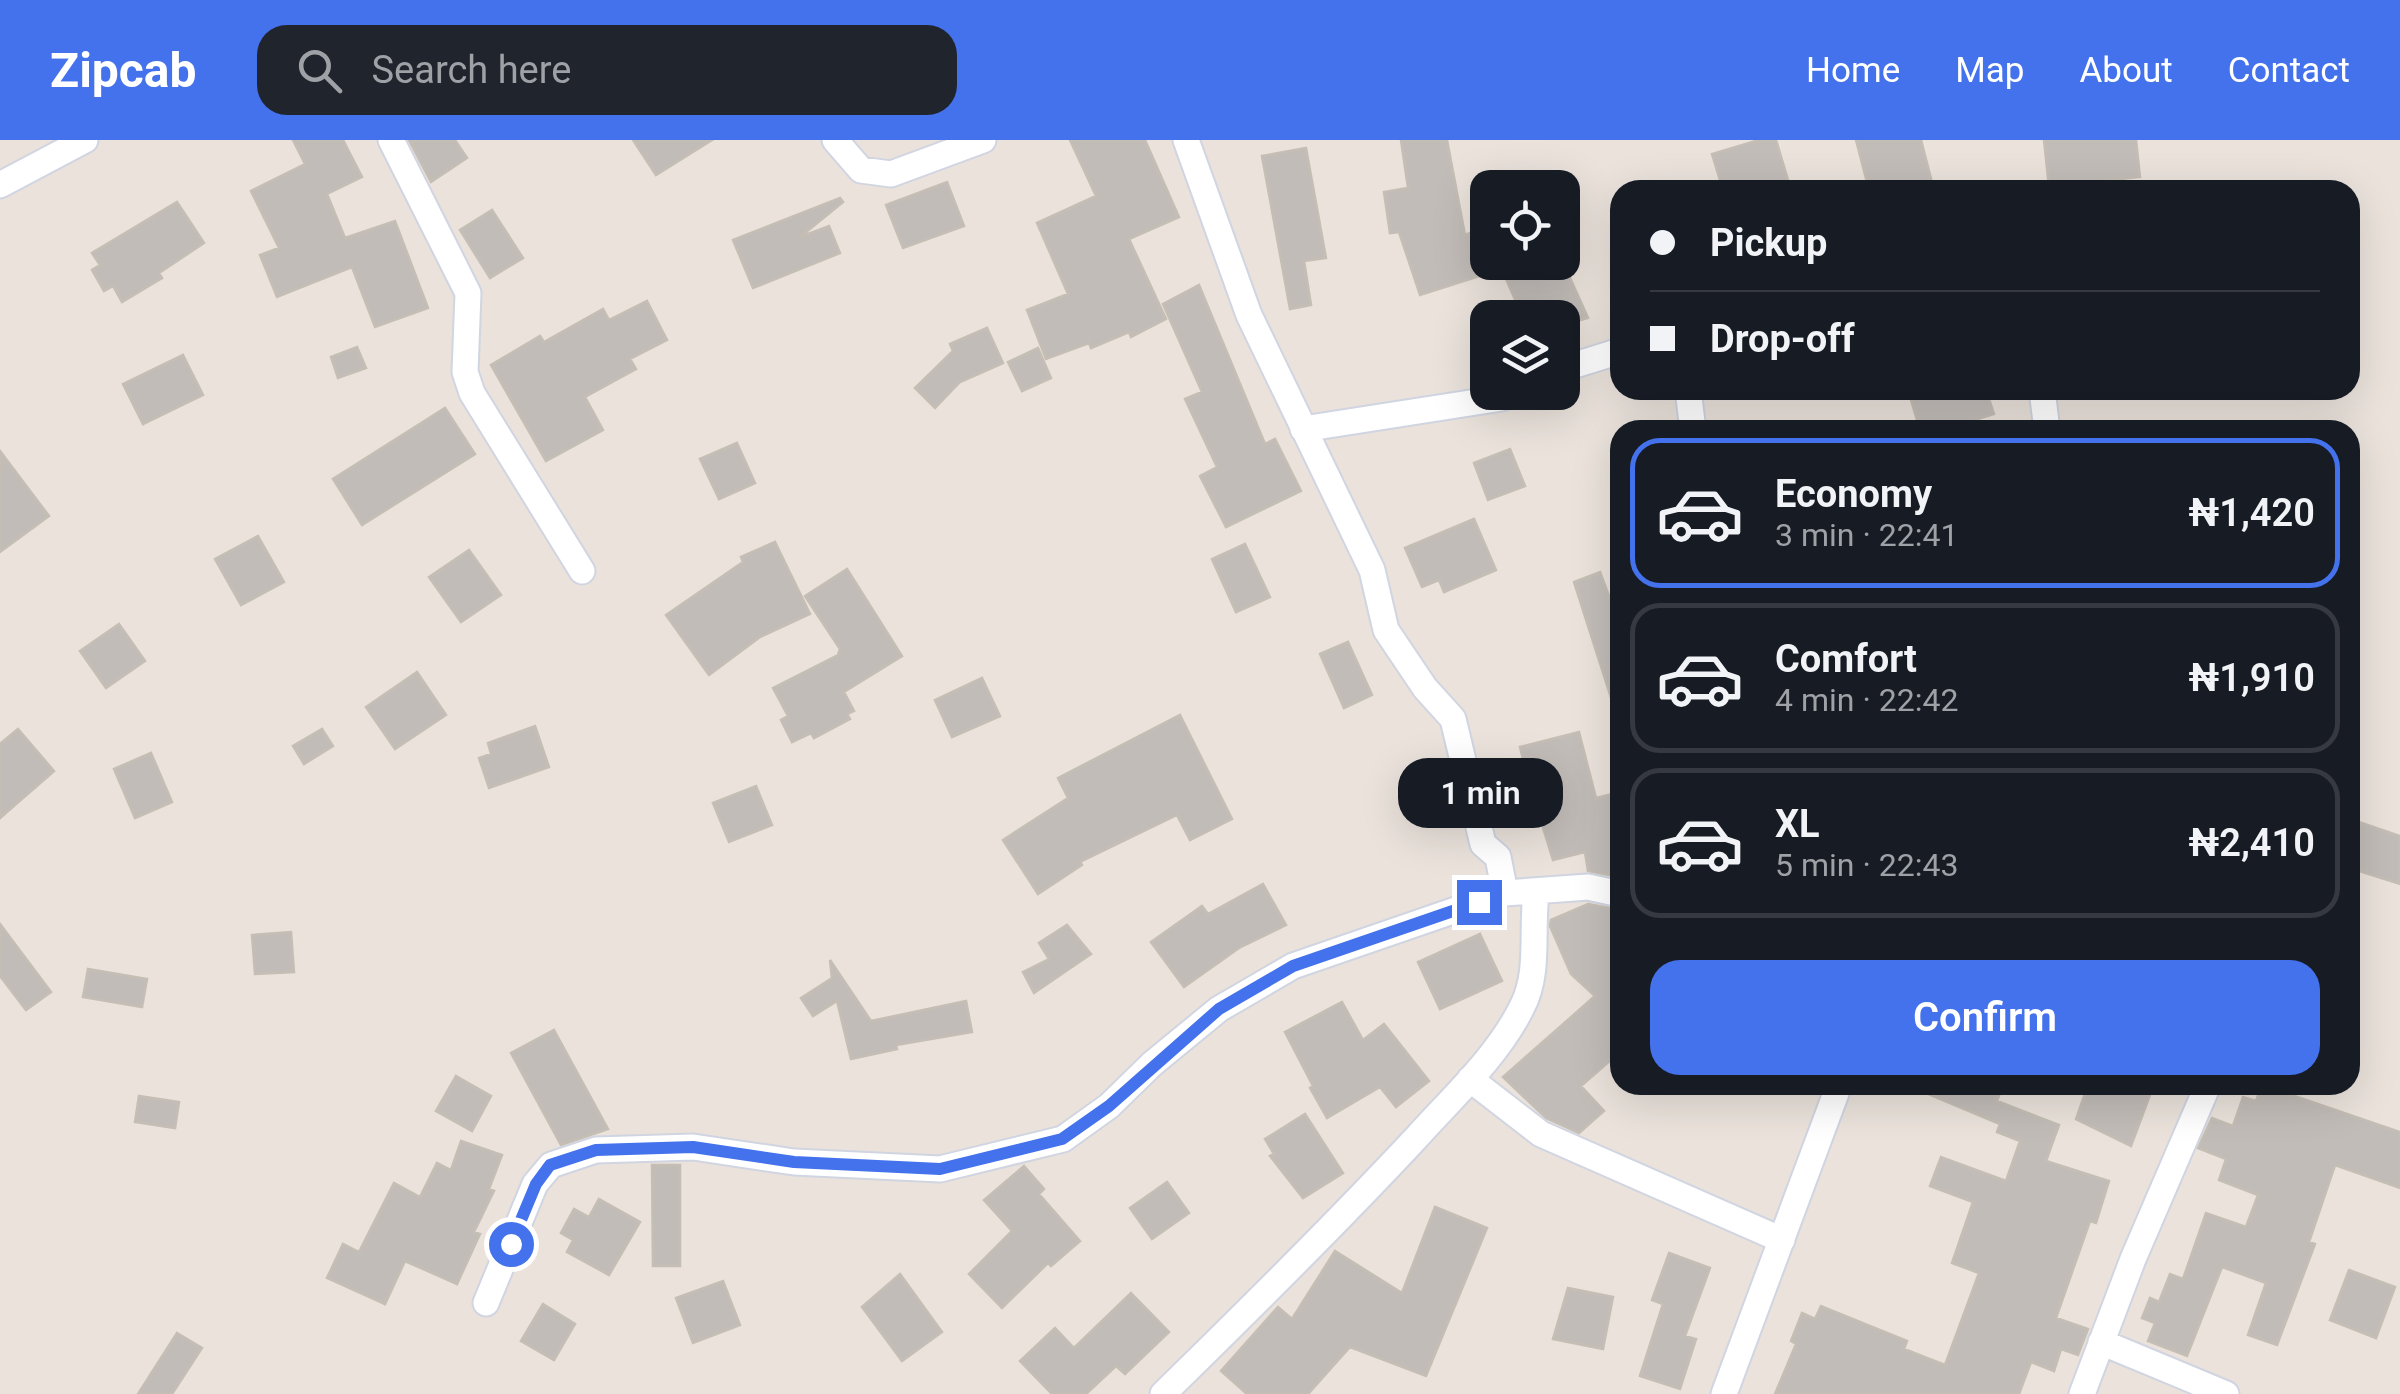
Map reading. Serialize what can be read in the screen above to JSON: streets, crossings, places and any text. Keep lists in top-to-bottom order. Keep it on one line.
{"page":{"header":"Zipcab","search":"Search here","nav":["Home","Map","About","Contact"],"banner":["Pickup","Drop-off"],"list":[{"name":"Economy","note":"3 min · 22:41","value":"₦1,420"},{"name":"Comfort","note":"4 min · 22:42","value":"₦1,910"},{"name":"XL","note":"5 min · 22:43","value":"₦2,410"}],"bubble":"1 min","buttons":"Confirm"}}
